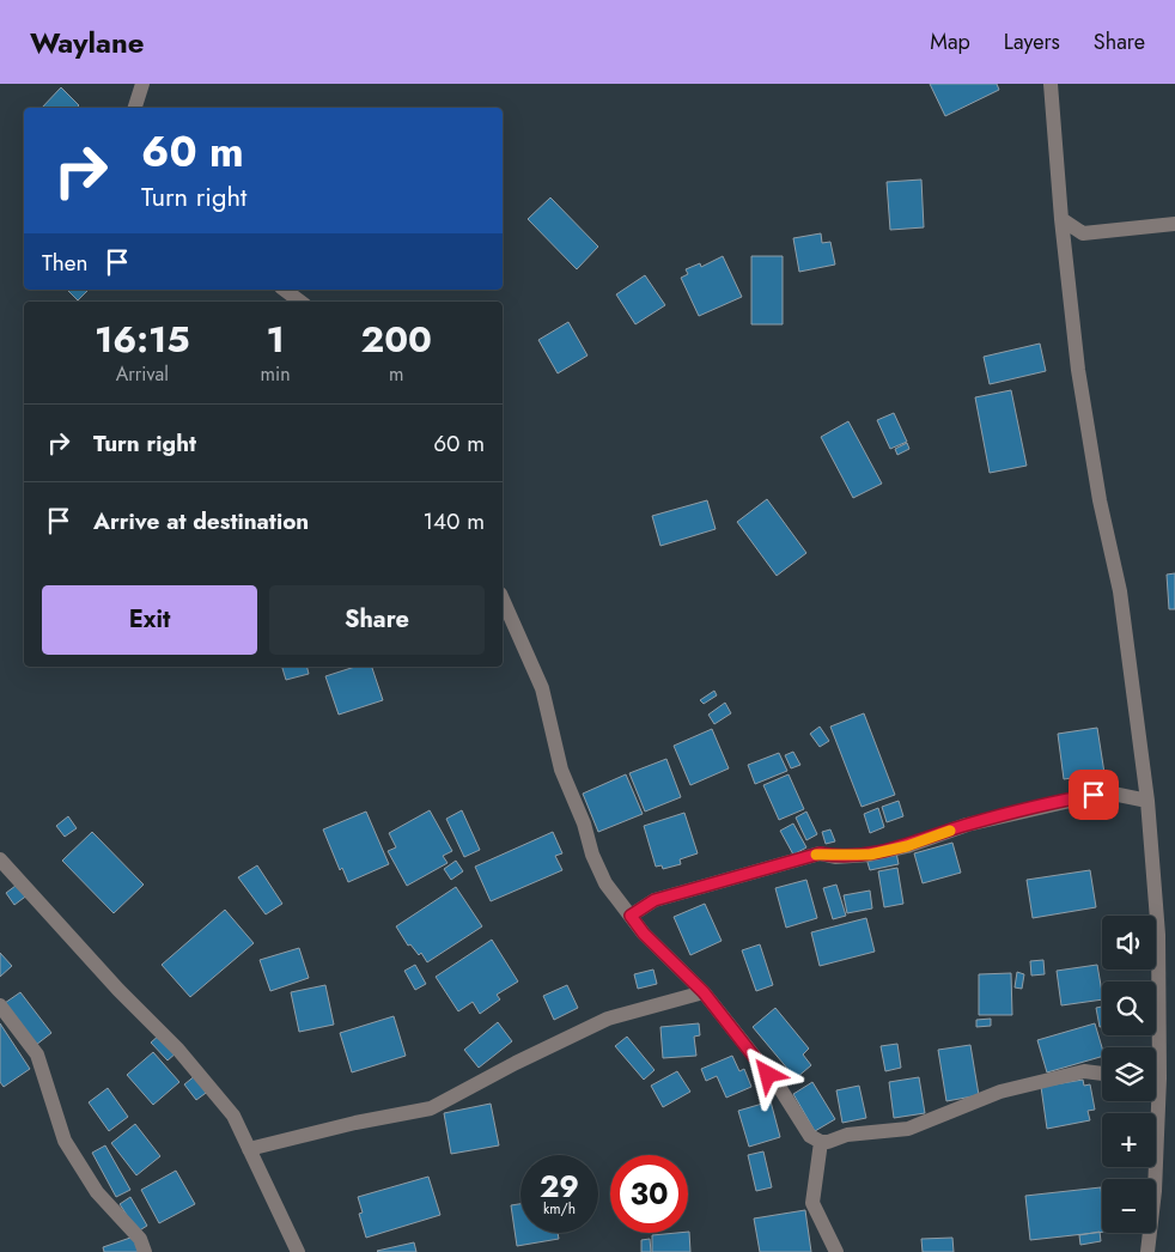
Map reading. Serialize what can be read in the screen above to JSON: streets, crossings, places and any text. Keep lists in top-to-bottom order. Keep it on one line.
{"page":{"header":"Waylane","nav":["Map","Layers","Share"],"turn":["60 m","Turn right"],"then":"Then","eta":["16:15","Arrival","1","min","200","m"],"list":[{"name":"Turn right","value":"60 m"},{"name":"Arrive at destination","value":"140 m"}],"buttons":["Exit","Share"],"map_buttons":["+","−"],"speed":"29 km/h","limit":"30"}}
